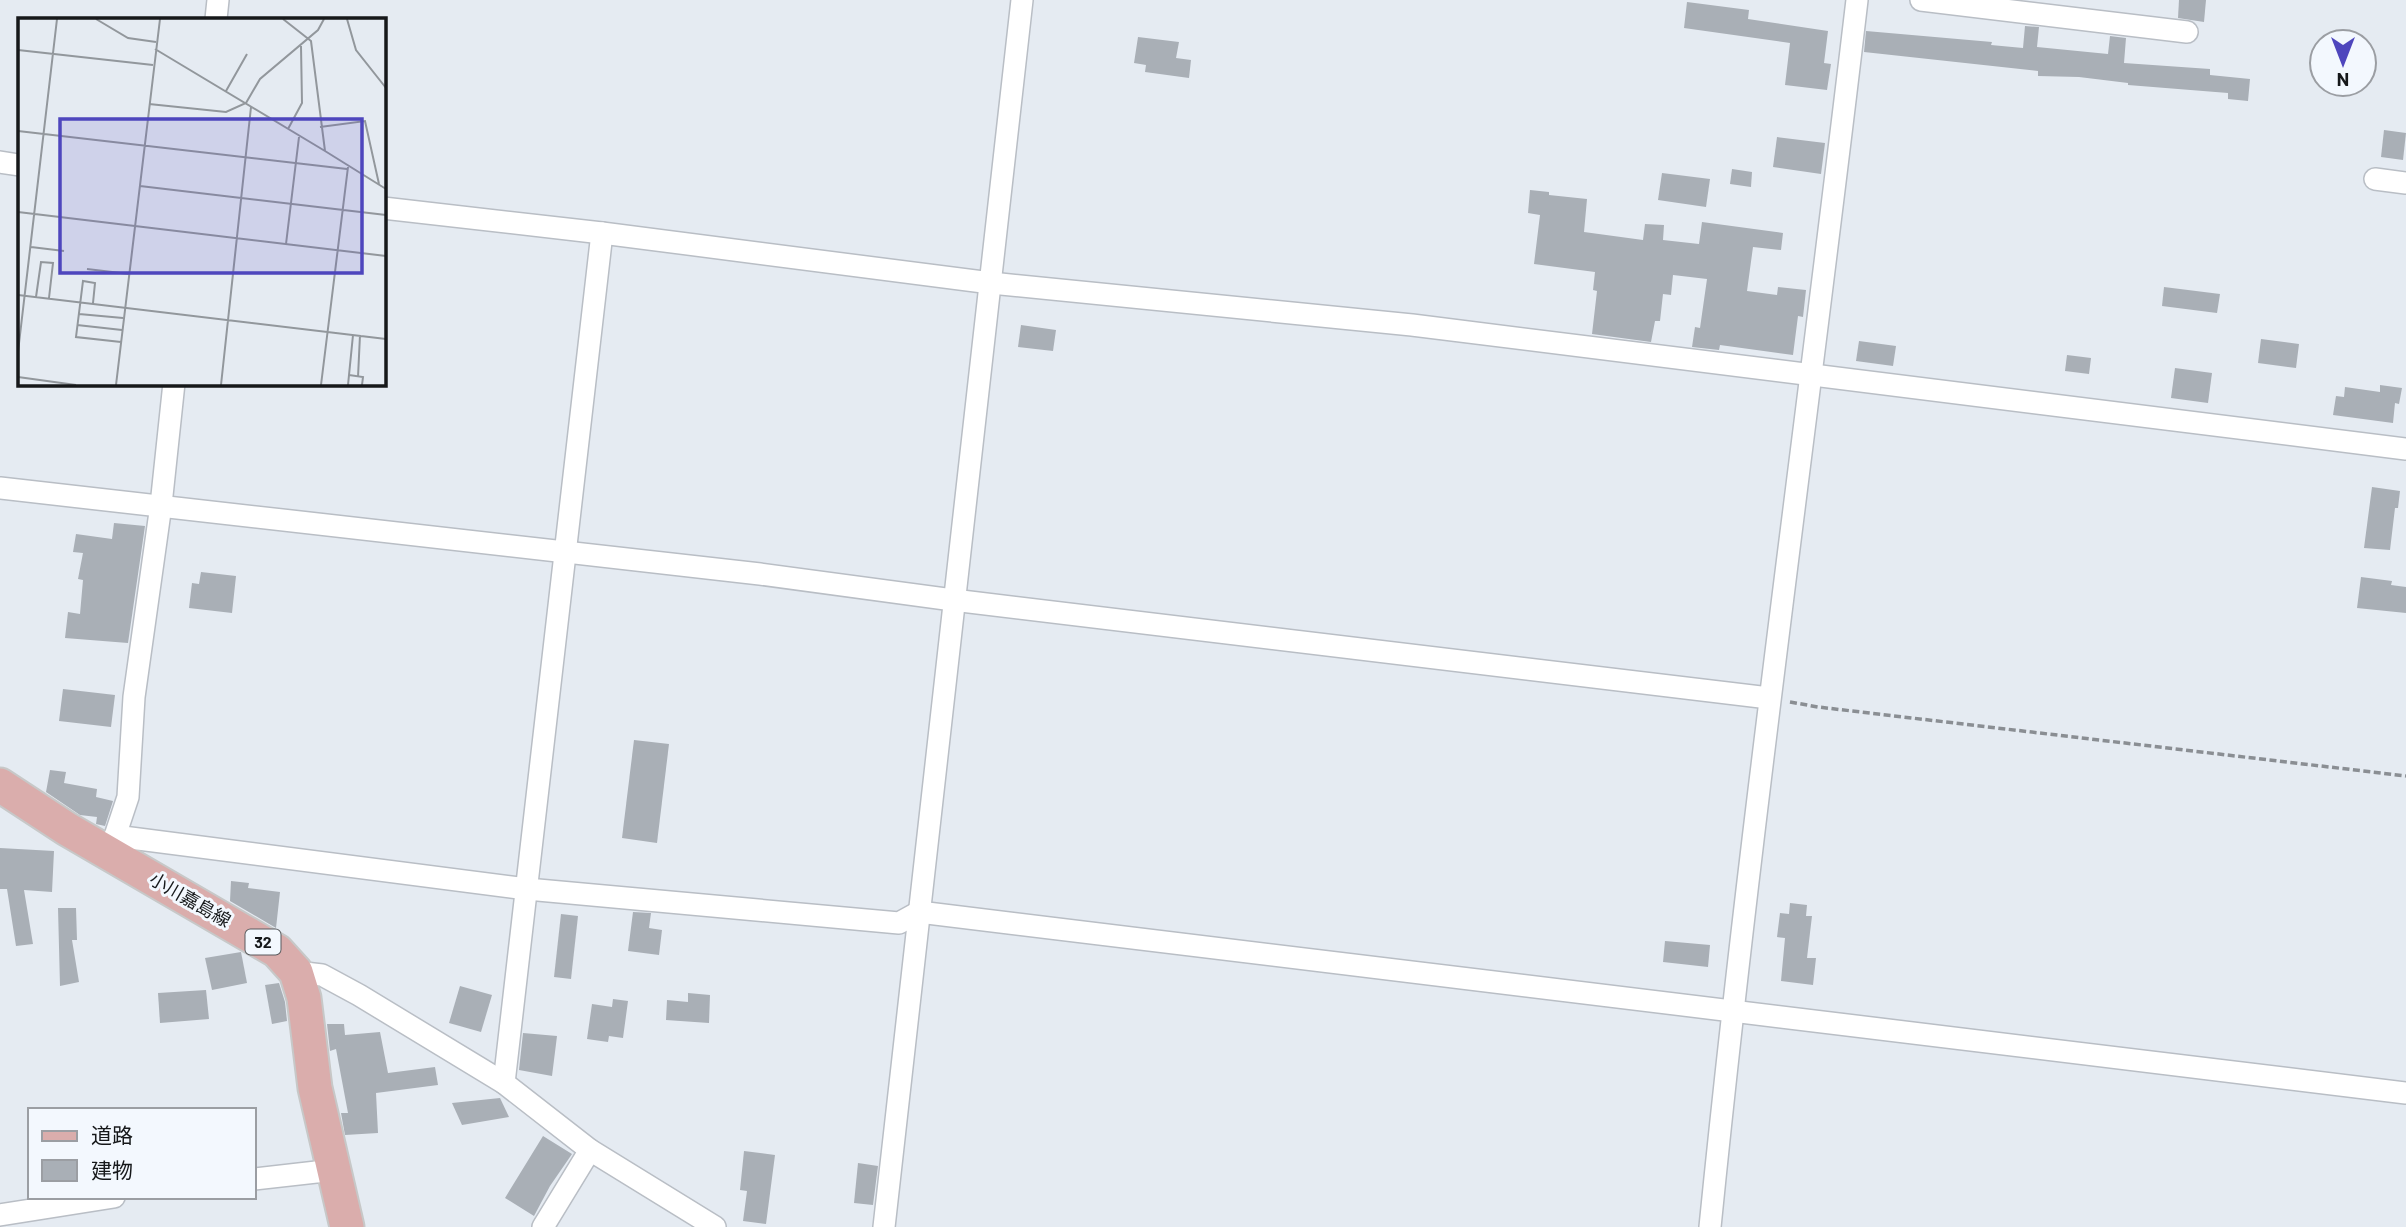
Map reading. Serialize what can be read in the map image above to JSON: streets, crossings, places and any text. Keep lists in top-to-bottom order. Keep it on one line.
{"streets":{"main road":["小川嘉島線","32"]},"crossings":[["小川嘉島線","32"]],"legend":["道路","建物"],"north":"bottom"}
